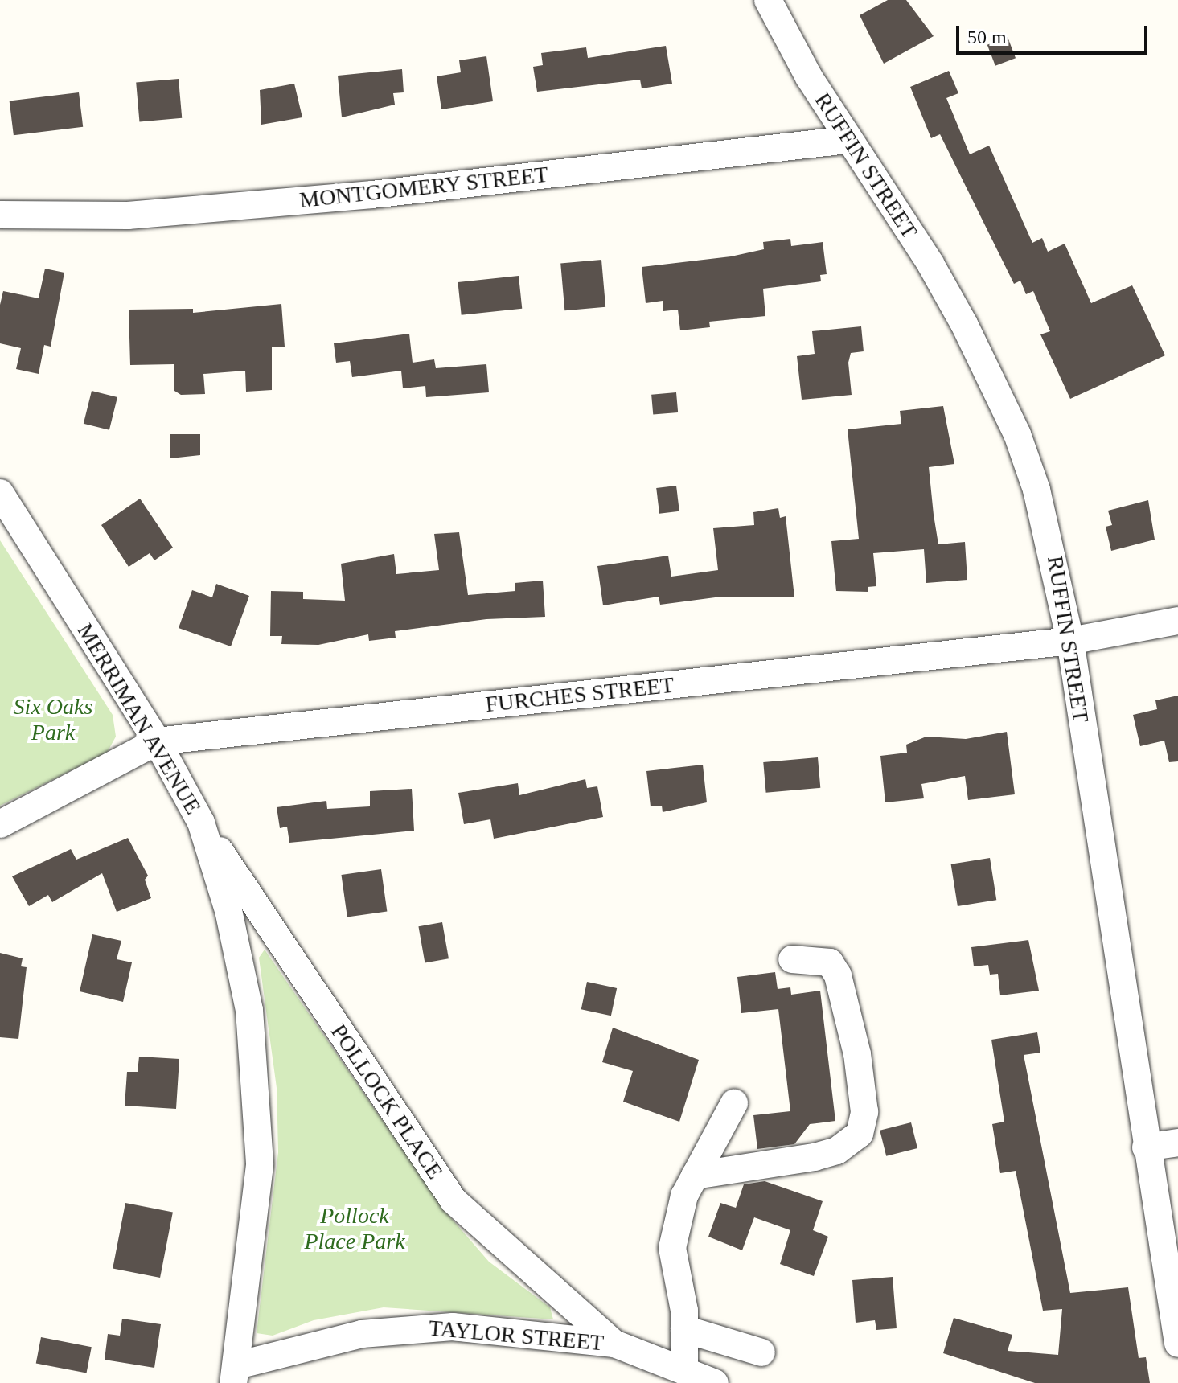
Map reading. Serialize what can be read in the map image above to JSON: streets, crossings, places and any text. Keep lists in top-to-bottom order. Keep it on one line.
{"streets":{"street":["RUFFIN STREET","MONTGOMERY STREET","FURCHES STREET","MERRIMAN AVENUE","POLLOCK PLACE","TAYLOR STREET"]},"crossings":[["RUFFIN STREET","MONTGOMERY STREET"],["RUFFIN STREET","FURCHES STREET"],["FURCHES STREET","MERRIMAN AVENUE"],["MERRIMAN AVENUE","POLLOCK PLACE"],["MERRIMAN AVENUE","TAYLOR STREET"],["POLLOCK PLACE","TAYLOR STREET"]],"parks":["Six Oaks Park","Pollock Place Park"],"scale_bar":"50 m"}
